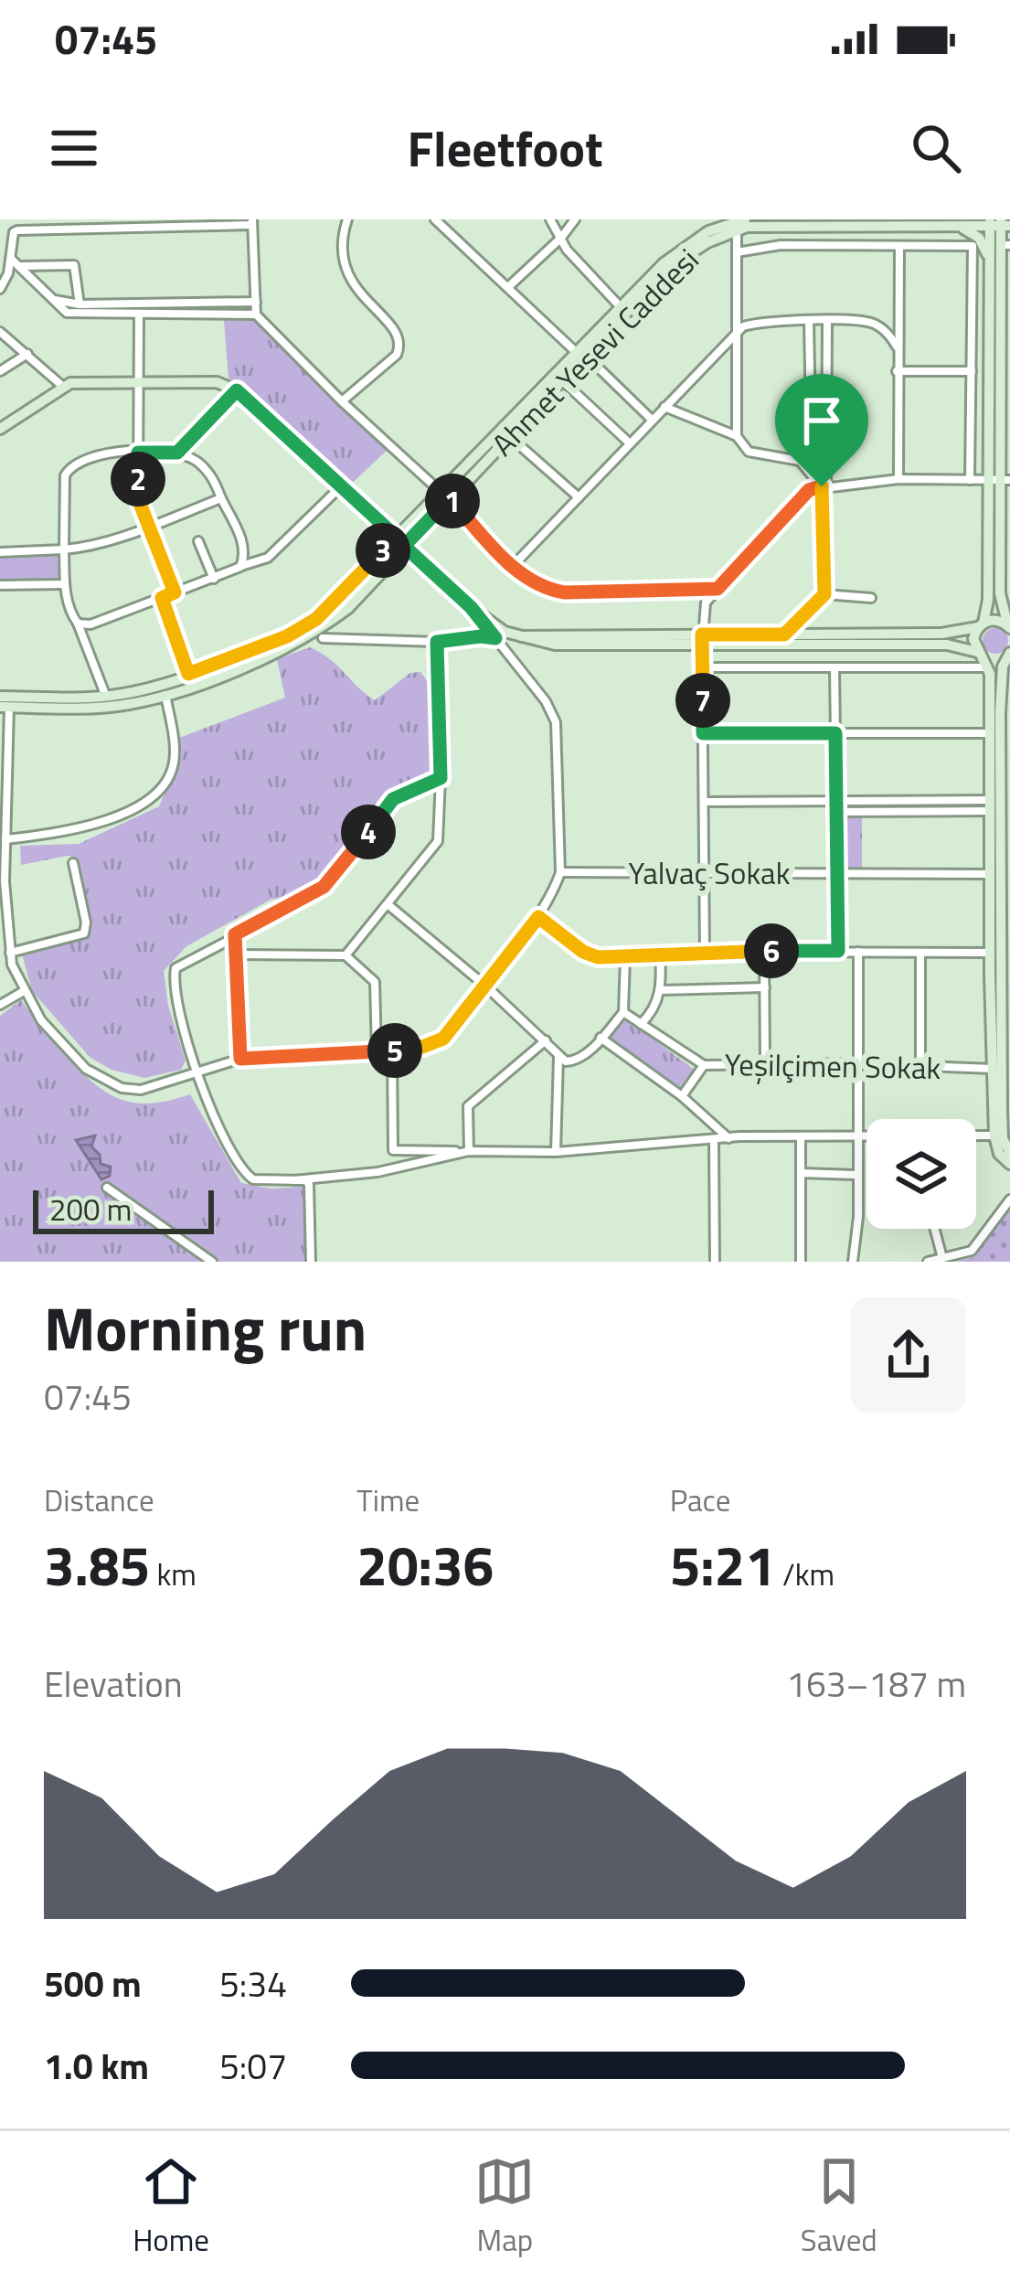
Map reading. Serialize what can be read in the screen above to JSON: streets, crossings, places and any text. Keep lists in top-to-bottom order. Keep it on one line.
{"streets":{"street":["Ahmet Yesevi Caddesi","Yalvaç Sokak","Yeşilçimen Sokak"]},"scale_bar":"200 m","page":{"status":"07:45","header":"Fleetfoot","pins":["2","1","3","7","4","6","5"],"scale":"200 m","heading":["Morning run","07:45"],"stats":[["Distance","3.85 km"],["Time","20:36"],["Pace","5:21 /km"]],"chart":["Elevation","163–187 m"],"list":[{"name":"500 m","note":"5:34"},{"name":"1.0 km","note":"5:07"}],"tabs":["Home","Map","Saved"]}}
